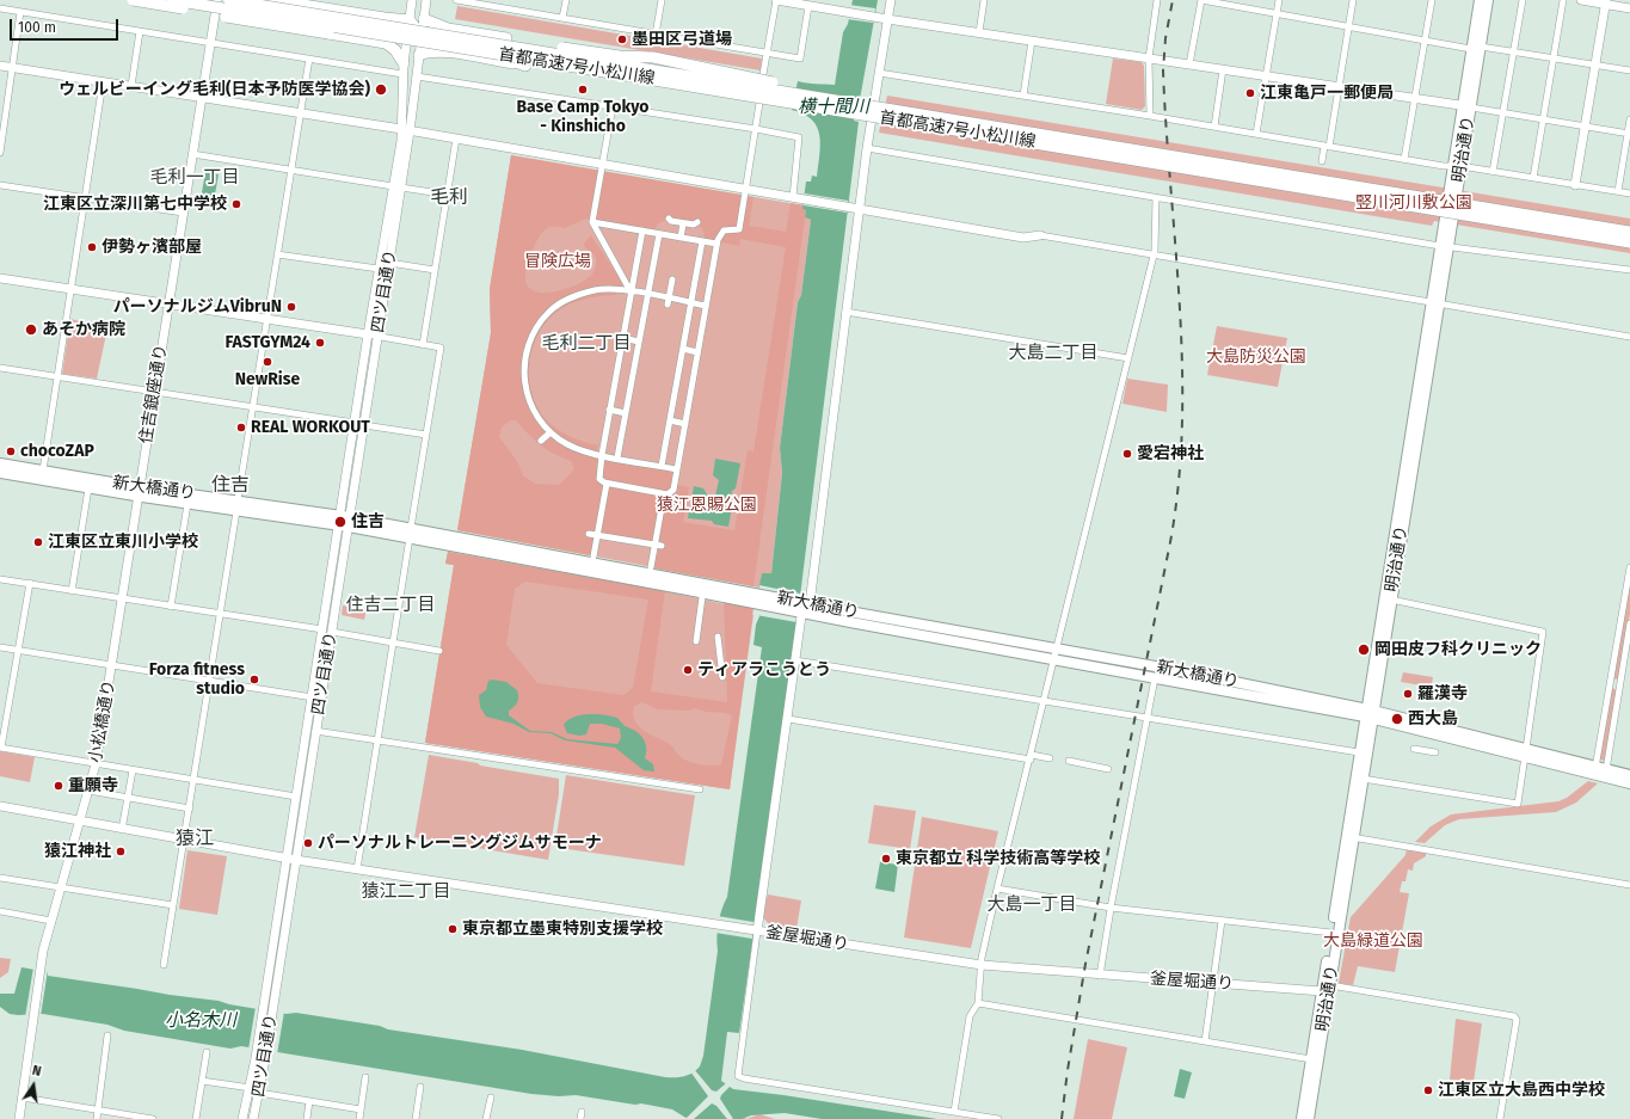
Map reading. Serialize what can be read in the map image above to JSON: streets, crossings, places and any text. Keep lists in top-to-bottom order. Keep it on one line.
{"streets":{"highway":["首都高速7号小松川線"],"main road":["明治通り","新大橋通り"],"street":["四ツ目通り","住吉銀座通り","小松橋通り","釜屋堀通り"]},"crossings":[["明治通り","新大橋通り"],["明治通り","釜屋堀通り"],["四ツ目通り","新大橋通り"],["四ツ目通り","釜屋堀通り"],["住吉銀座通り","新大橋通り"],["住吉銀座通り","小松橋通り"],["新大橋通り","小松橋通り"],["小松橋通り","釜屋堀通り"]],"districts":["毛利一丁目","毛利","毛利二丁目","大島二丁目","住吉","住吉二丁目","猿江","猿江二丁目","大島一丁目"],"water":["横十間川","小名木川"],"parks":["竪川河川敷公園","冒険広場","大島防災公園","猿江恩賜公園","大島緑道公園"],"places":["墨田区弓道場","ウェルビーイング毛利(日本予防医学協会)","Base Camp Tokyo - Kinshicho","江東亀戸一郵便局","江東区立深川第七中学校","伊勢ヶ濱部屋","パーソナルジムVibruN","あそか病院","FASTGYM24","NewRise","REAL WORKOUT","chocoZAP","愛宕神社","住吉","江東区立東川小学校","岡田皮フ科クリニック","ティアラこうとう","Forza fitness studio","羅漢寺","西大島","重願寺","パーソナルトレーニングジムサモーナ","猿江神社","東京都立 科学技術高等学校","東京都立墨東特別支援学校","江東区立大島西中学校"],"scale_bar":"100 m","north":"top"}
